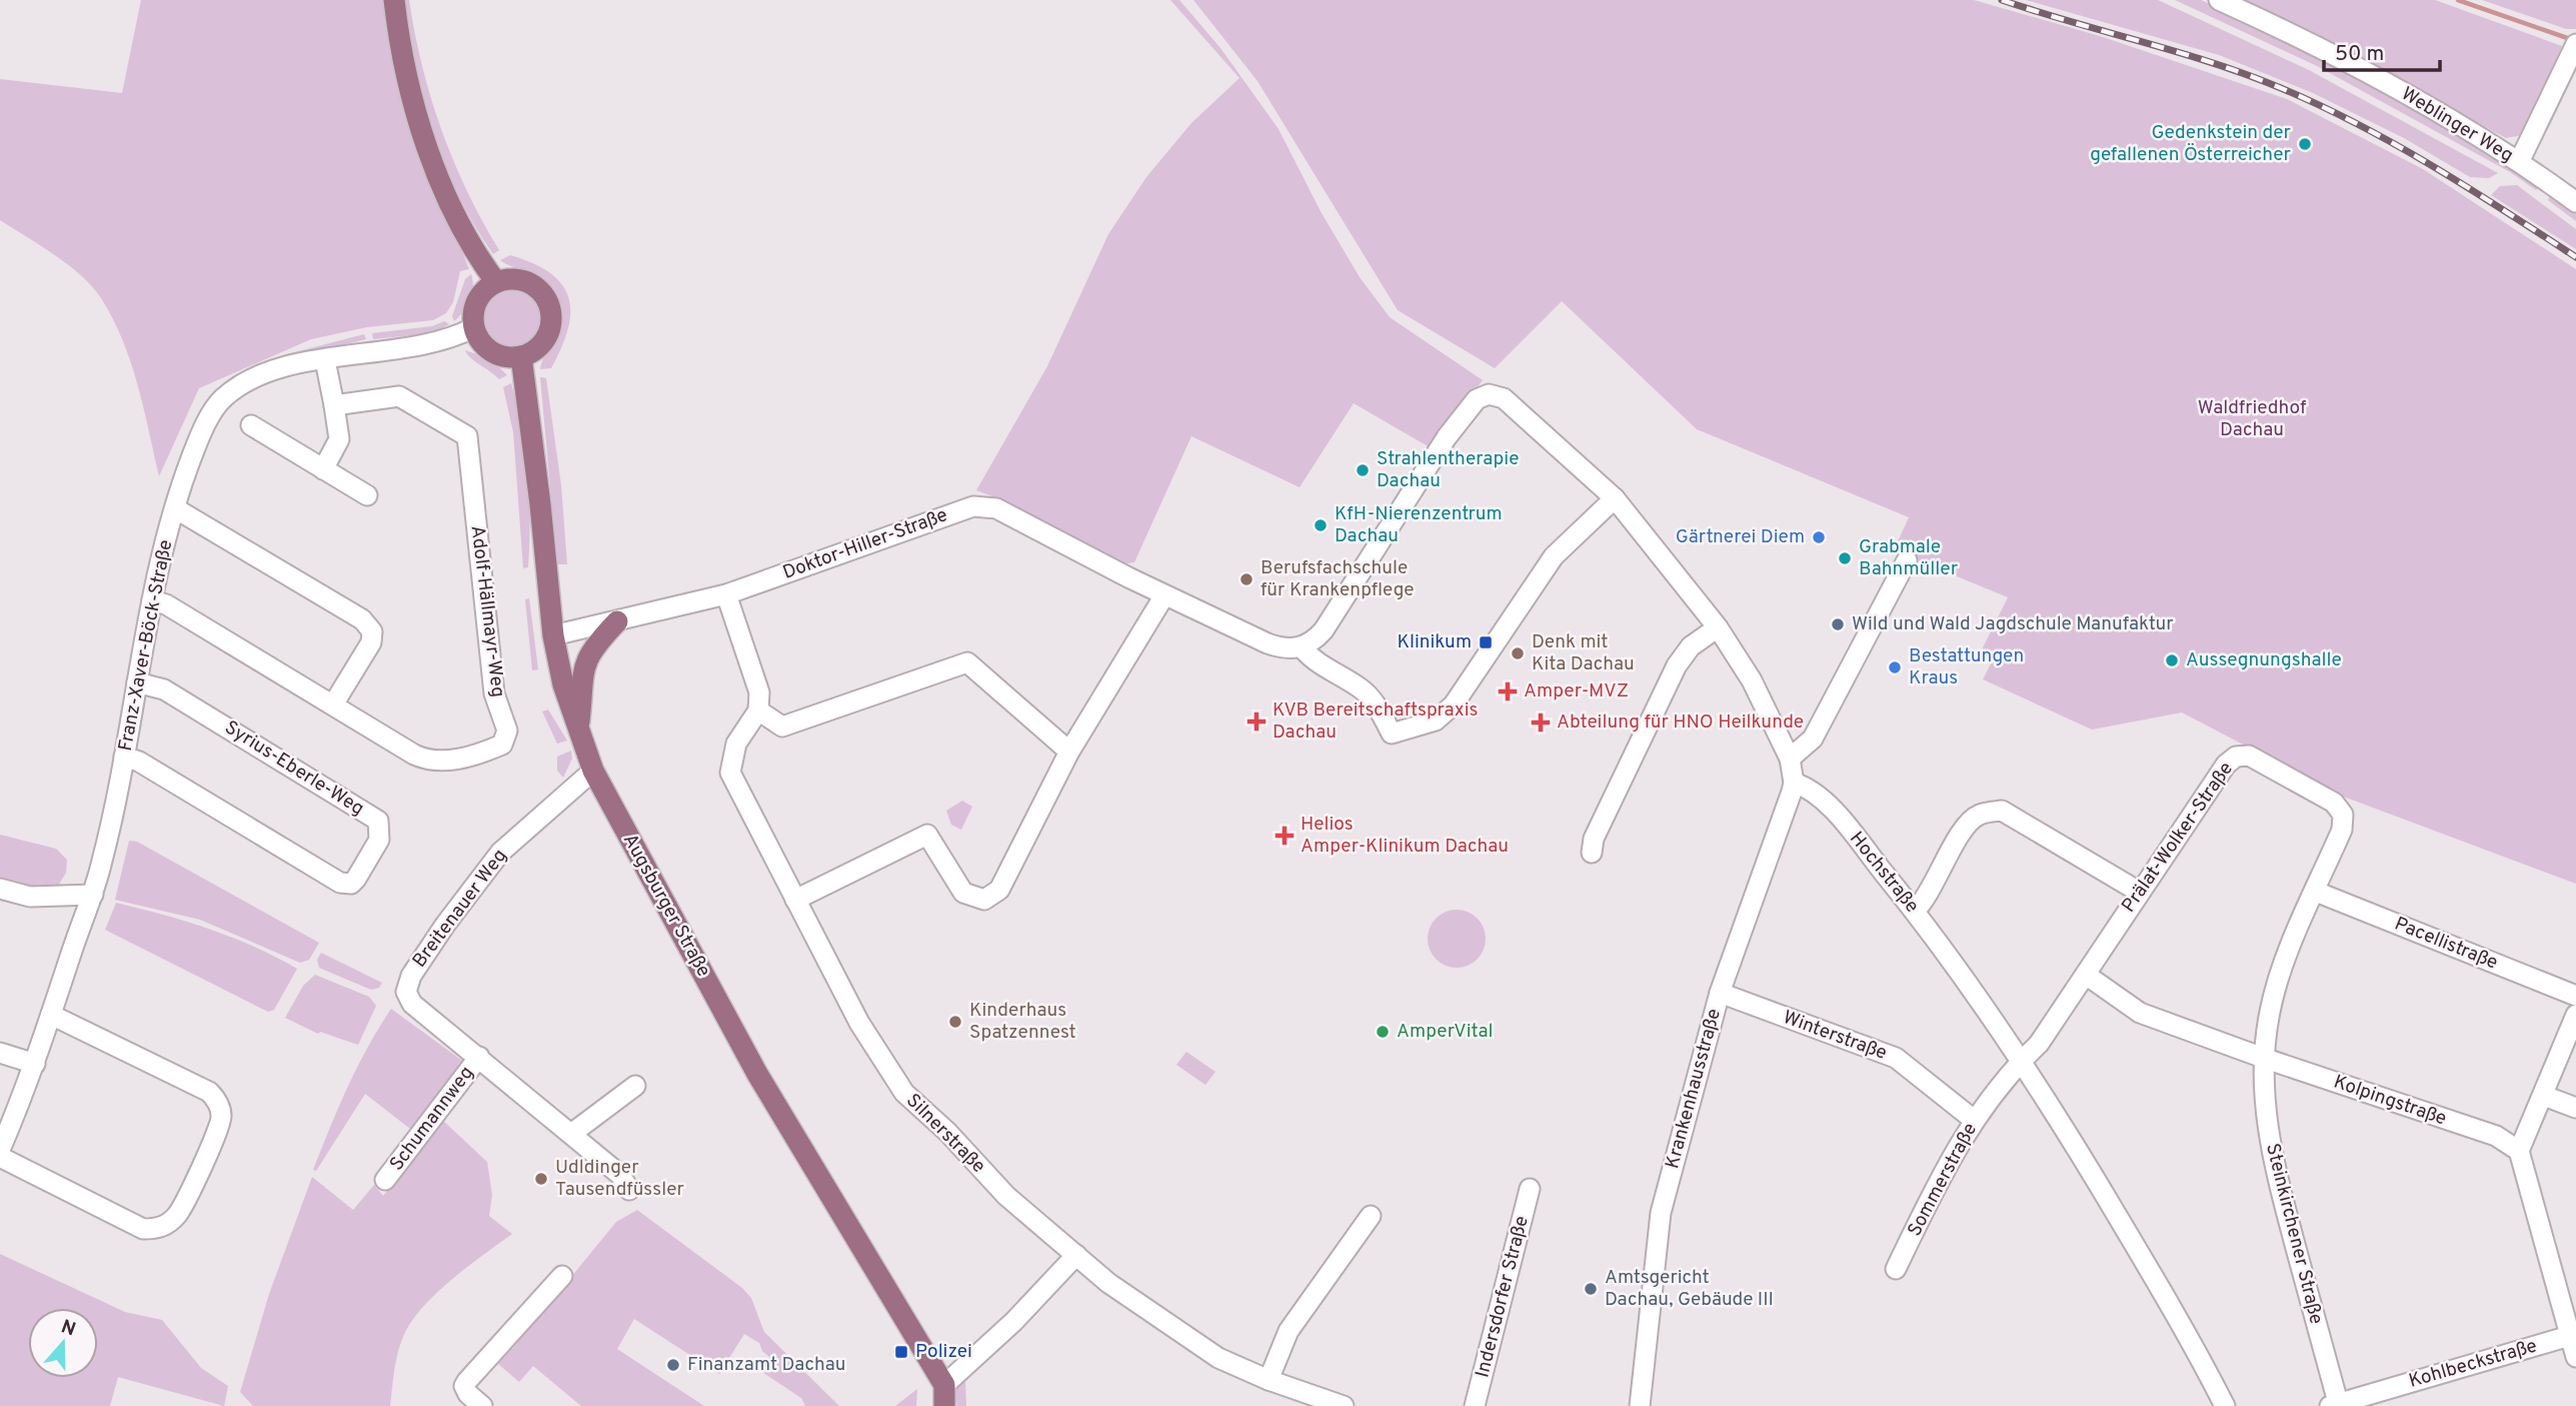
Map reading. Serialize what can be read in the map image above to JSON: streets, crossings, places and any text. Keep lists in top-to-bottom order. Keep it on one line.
{"streets":{"main road":["Augsburger Straße"],"street":["Weblinger Weg","Doktor-Hiller-Straße","Adolf-Hällmayr-Weg","Franz-Xaver-Böck-Straße","Syrius-Eberle-Weg","Prälat-Wolker-Straße","Hochstraße","Breitenauer Weg","Pacellistraße","Winterstraße","Krankenhausstraße","Kolpingstraße","Schumannweg","Silnerstraße","Sommerstraße","Steinkirchener Straße","Indersdorfer Straße","Kohlbeckstraße"]},"crossings":[["Doktor-Hiller-Straße","Augsburger Straße"],["Adolf-Hällmayr-Weg","Franz-Xaver-Böck-Straße"],["Franz-Xaver-Böck-Straße","Syrius-Eberle-Weg"],["Franz-Xaver-Böck-Straße","Augsburger Straße"],["Prälat-Wolker-Straße","Hochstraße"],["Prälat-Wolker-Straße","Pacellistraße"],["Prälat-Wolker-Straße","Kolpingstraße"],["Prälat-Wolker-Straße","Sommerstraße"],["Prälat-Wolker-Straße","Steinkirchener Straße"],["Hochstraße","Krankenhausstraße"],["Hochstraße","Sommerstraße"],["Augsburger Straße","Breitenauer Weg"],["Breitenauer Weg","Schumannweg"],["Winterstraße","Krankenhausstraße"],["Winterstraße","Sommerstraße"],["Kolpingstraße","Steinkirchener Straße"],["Steinkirchener Straße","Kohlbeckstraße"]],"parks":["Waldfriedhof Dachau"],"places":{"other":["Gedenkstein der gefallenen Österreicher","Strahlentherapie Dachau","KfH-Nierenzentrum Dachau","Gärtnerei Diem","Grabmale Bahnmüller","Berufsfachschule für Krankenpflege","Wild und Wald Jagdschule Manufaktur","Denk mit Kita Dachau","Aussegnungshalle","Bestattungen Kraus","Kinderhaus Spatzennest","AmperVital","Udldinger Tausendfüssler","Amtsgericht Dachau, Gebäude III","Finanzamt Dachau"],"transit":["Klinikum","Polizei"],"health":["Amper-MVZ","KVB Bereitschaftspraxis Dachau","Abteilung für HNO Heilkunde","Helios Amper-Klinikum Dachau"]},"scale_bar":"50 m","north":"top"}
